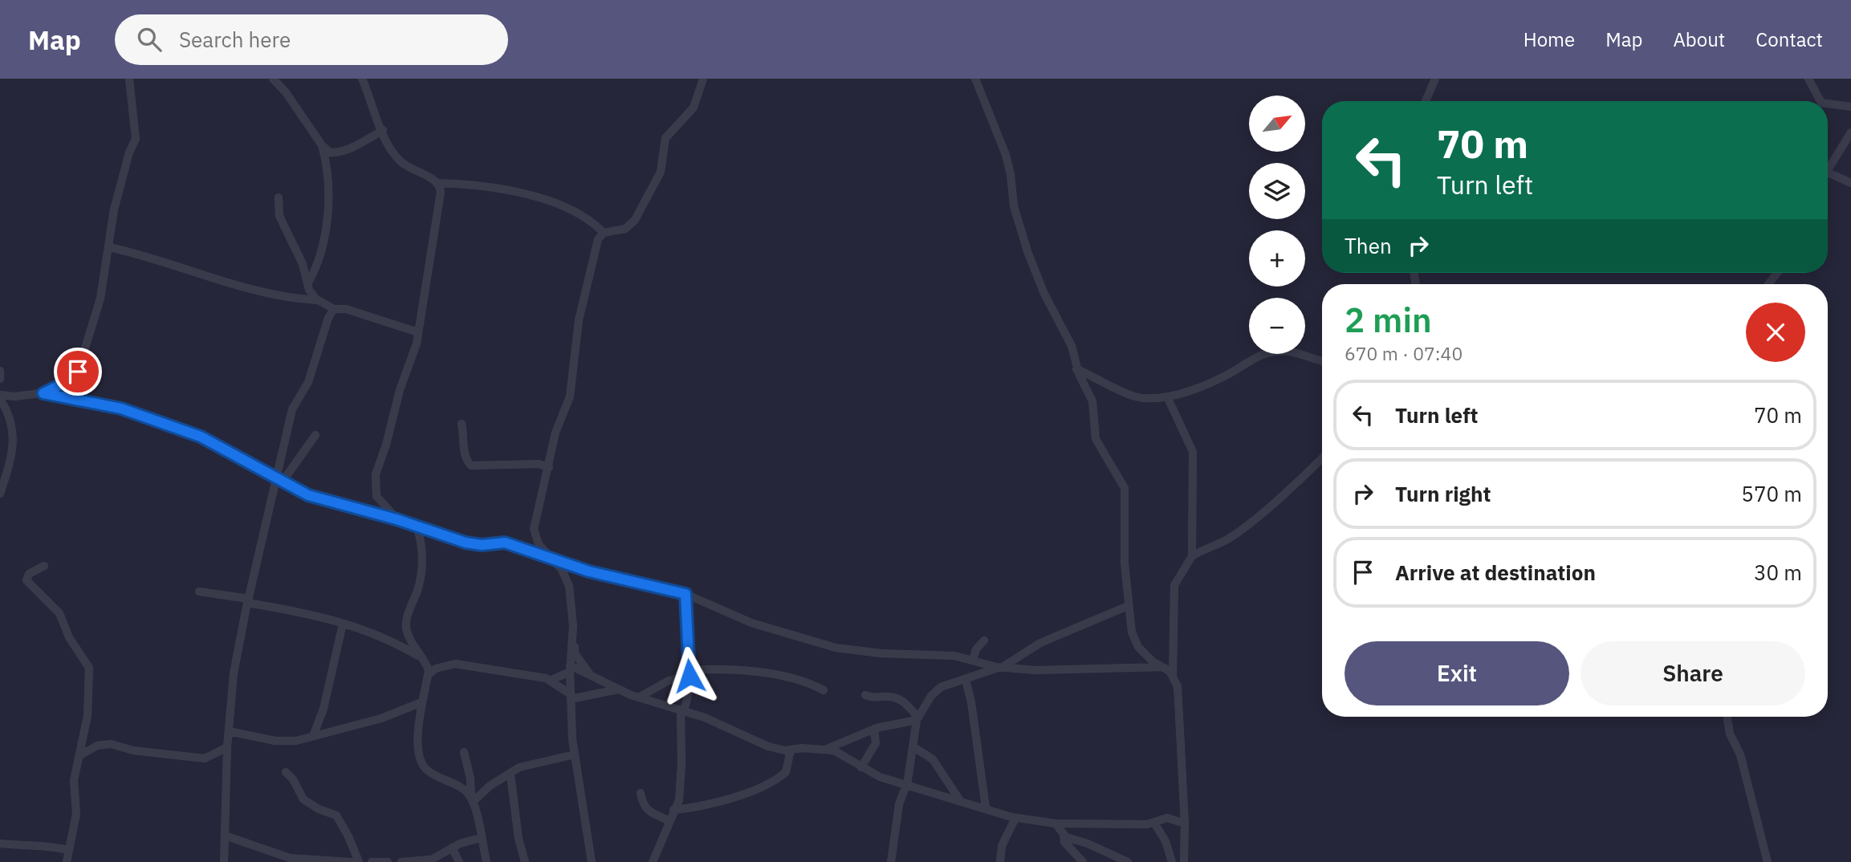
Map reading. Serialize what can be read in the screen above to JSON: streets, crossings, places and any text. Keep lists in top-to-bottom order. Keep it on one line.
{"north":"top right","page":{"header":"Map","search":"Search here","nav":["Home","Map","About","Contact"],"map_buttons":["+","−"],"turn":["70 m","Turn left"],"then":"Then","heading":["2 min","670 m · 07:40"],"list":[{"name":"Turn left","value":"70 m"},{"name":"Turn right","value":"570 m"},{"name":"Arrive at destination","value":"30 m"}],"buttons":["Exit","Share"]}}
